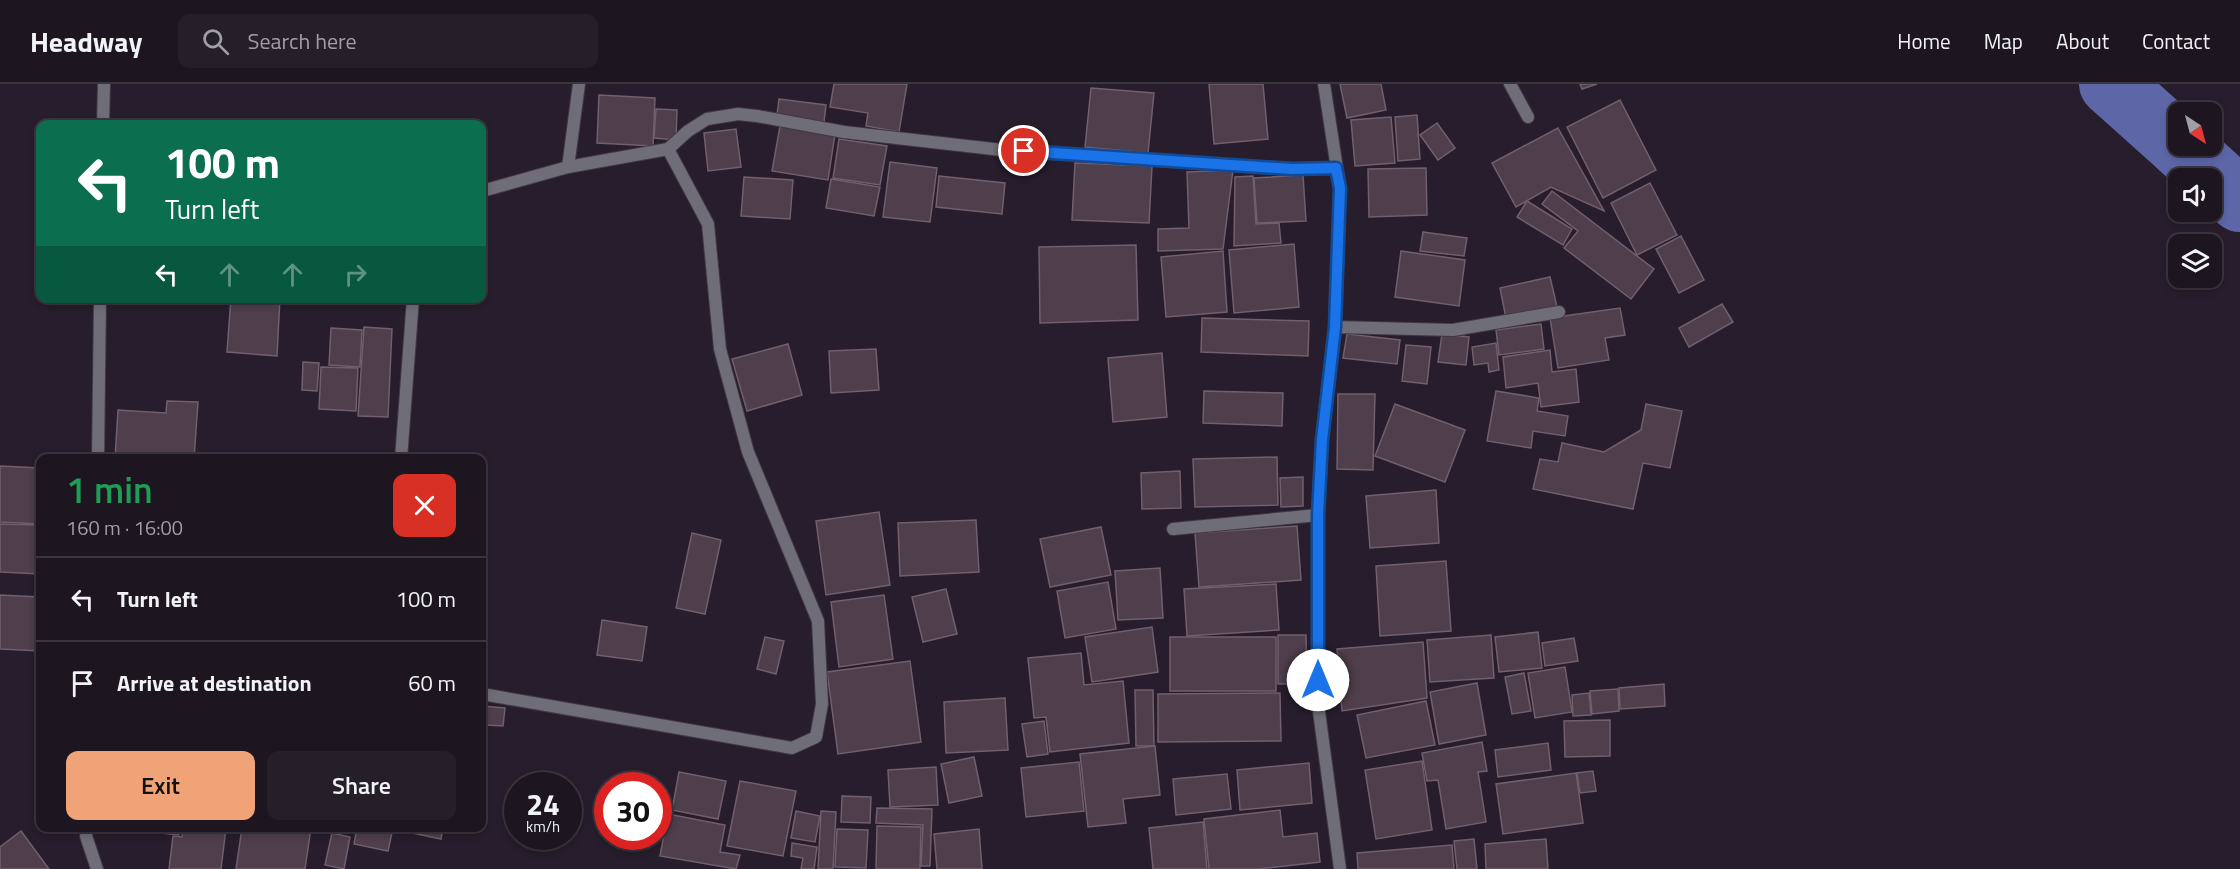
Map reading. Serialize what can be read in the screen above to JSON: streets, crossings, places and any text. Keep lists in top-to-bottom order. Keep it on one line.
{"north":"bottom right","page":{"header":"Headway","search":"Search here","nav":["Home","Map","About","Contact"],"turn":["100 m","Turn left"],"heading":["1 min","160 m · 16:00"],"list":[{"name":"Turn left","value":"100 m"},{"name":"Arrive at destination","value":"60 m"}],"buttons":["Exit","Share"],"speed":"24 km/h","limit":"30"}}
